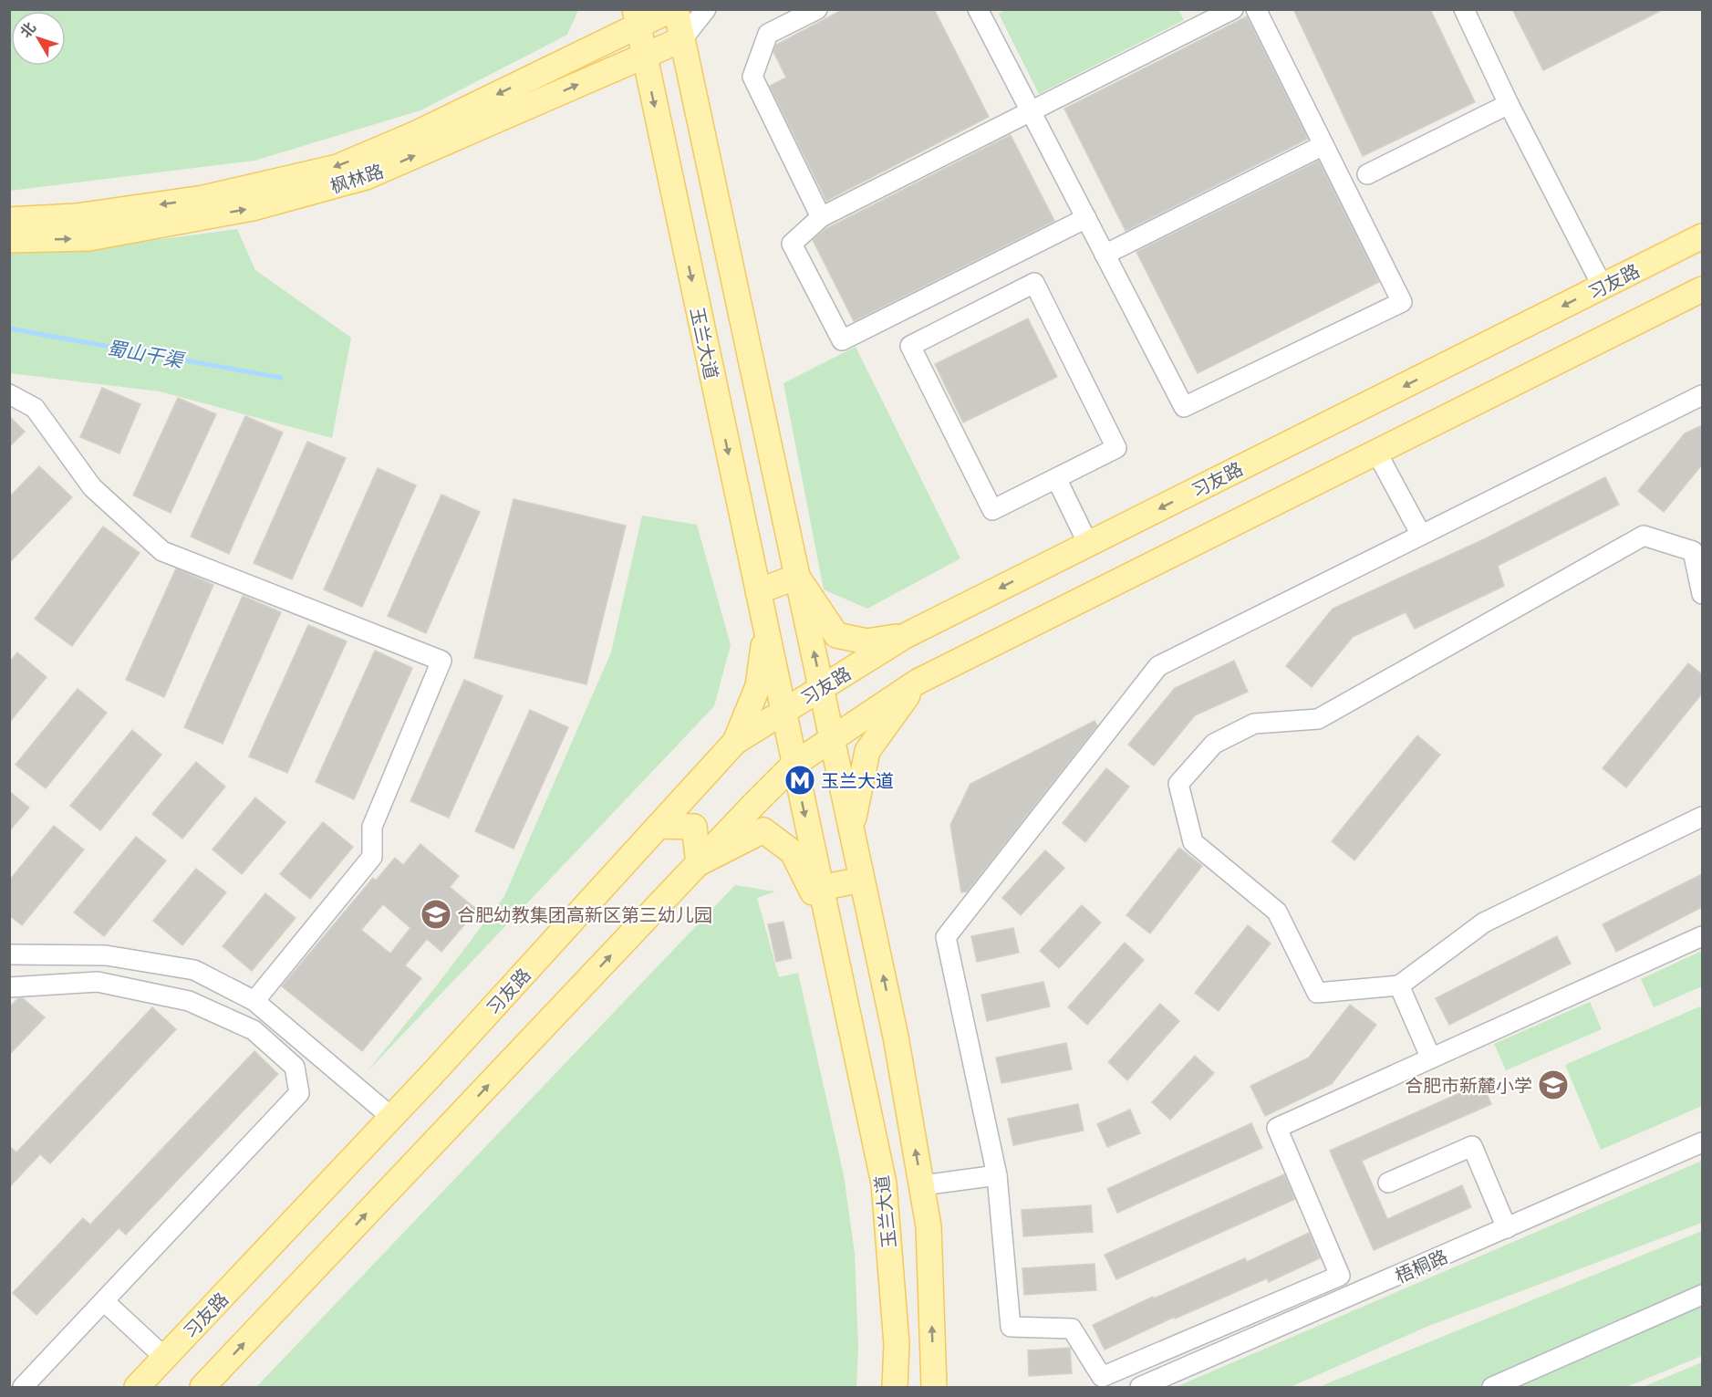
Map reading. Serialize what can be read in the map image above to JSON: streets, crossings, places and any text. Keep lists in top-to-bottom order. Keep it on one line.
{"streets":{"main road":["枫林路","习友路","玉兰大道"],"street":["梧桐路"]},"crossings":[["枫林路","玉兰大道"],["习友路","玉兰大道"]],"water":["蜀山干渠"],"places":{"metro station":["玉兰大道"],"school or university":["合肥幼教集团高新区第三幼儿园","合肥市新麓小学"]},"north":"top left"}
